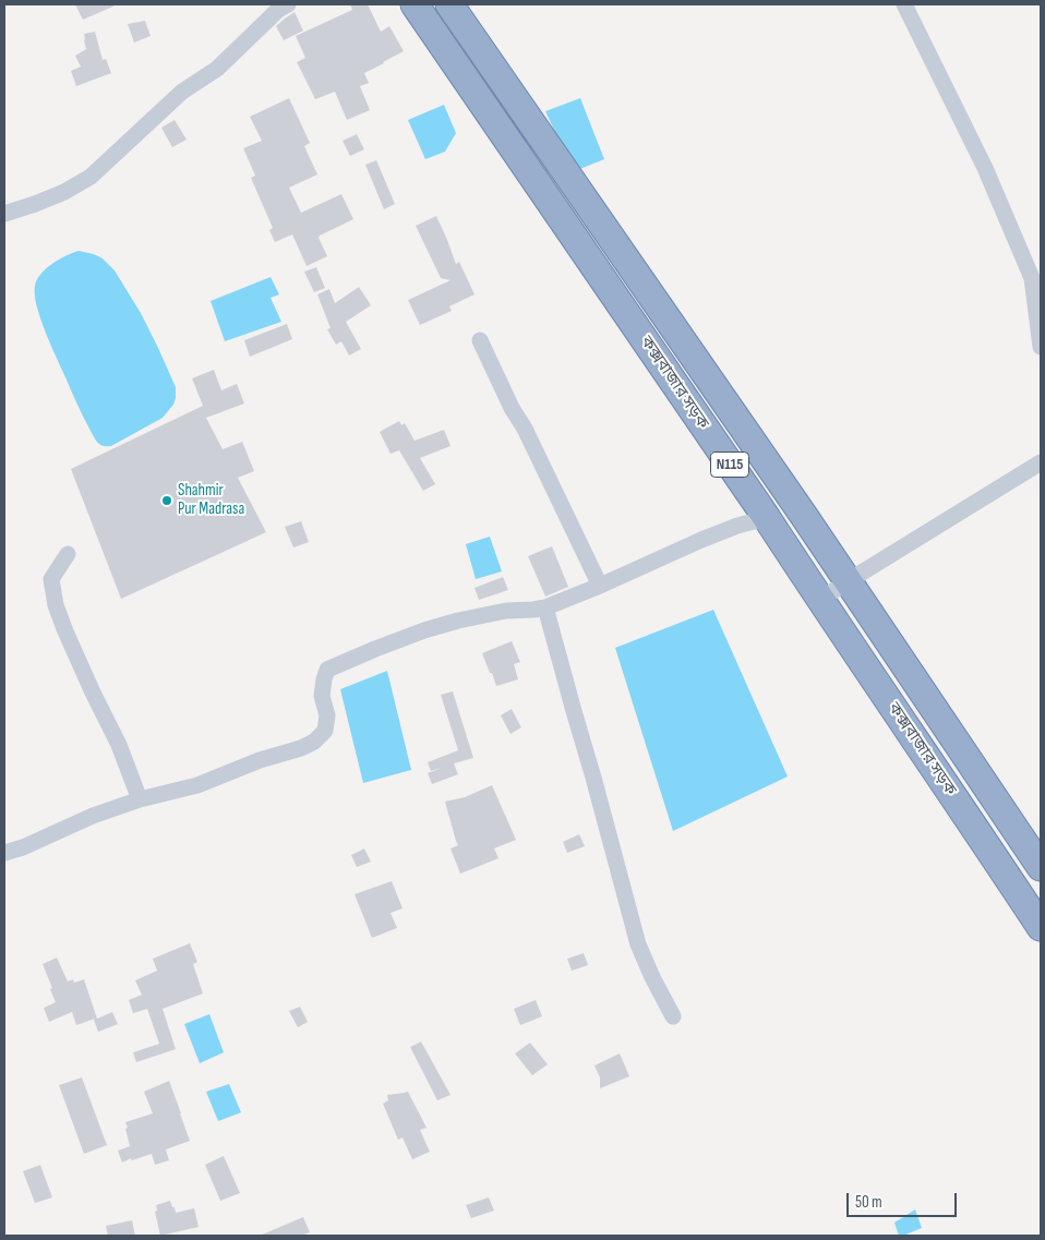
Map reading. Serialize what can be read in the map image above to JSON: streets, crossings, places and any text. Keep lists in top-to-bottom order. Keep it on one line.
{"streets":{"highway":["কক্সবাজার সড়ক","N115"]},"places":["Shahmir Pur Madrasa"],"scale_bar":"50 m"}
